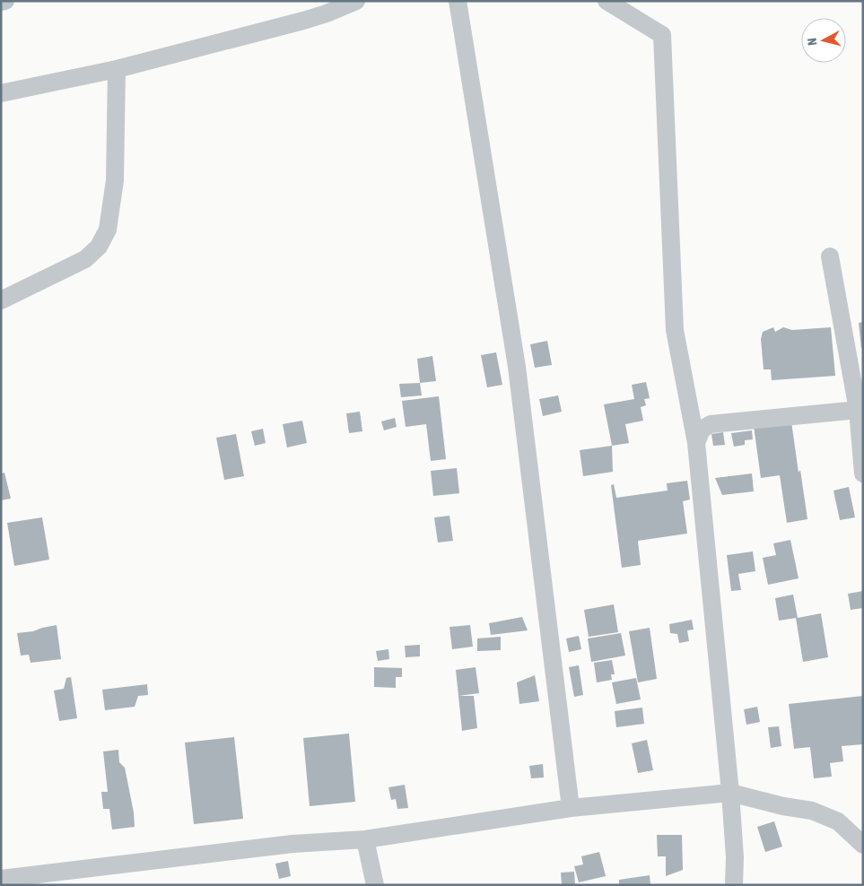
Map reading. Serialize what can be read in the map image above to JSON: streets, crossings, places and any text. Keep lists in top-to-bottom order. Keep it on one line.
{"north":"left"}
